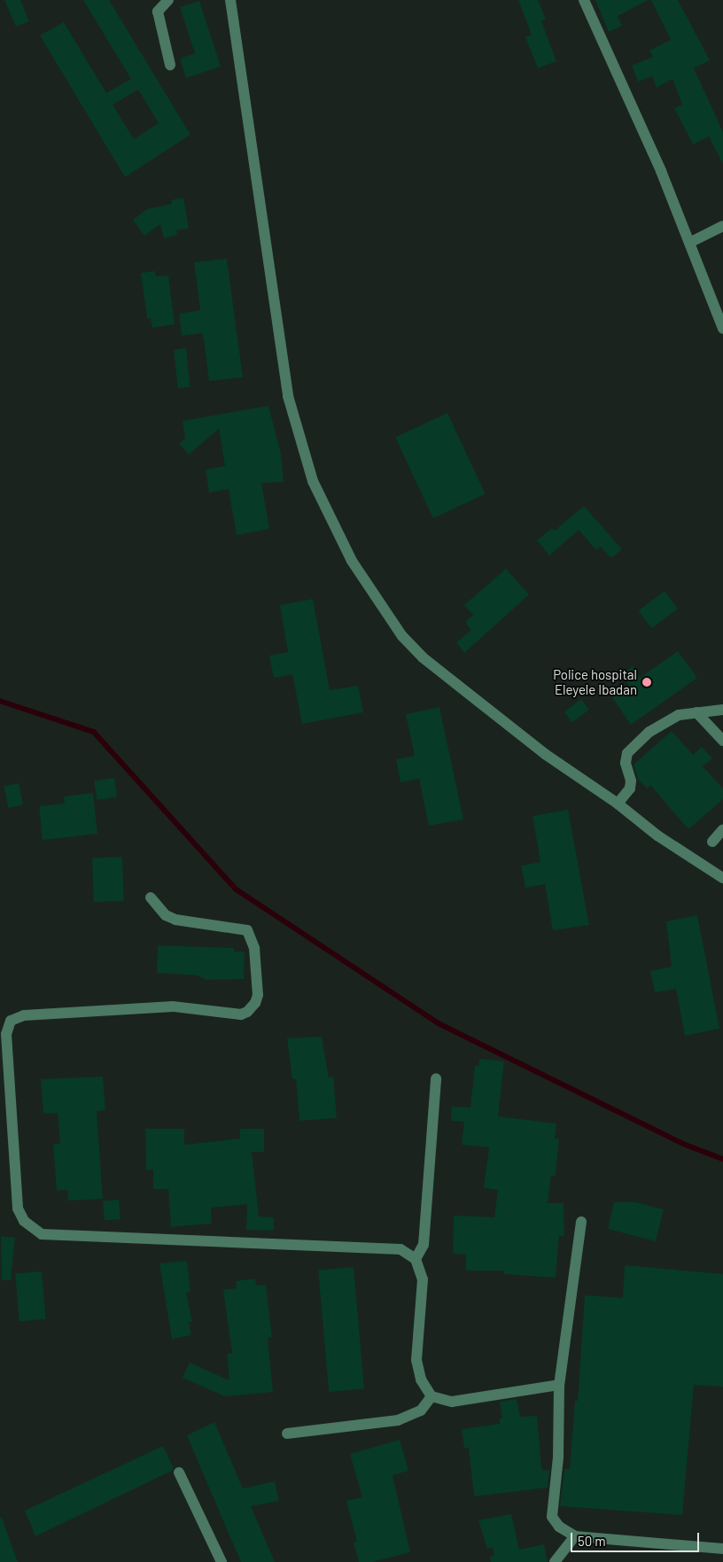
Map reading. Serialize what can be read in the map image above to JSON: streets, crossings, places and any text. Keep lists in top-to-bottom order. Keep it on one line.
{"places":["Police hospital Eleyele Ibadan"],"scale_bar":"50 m"}
